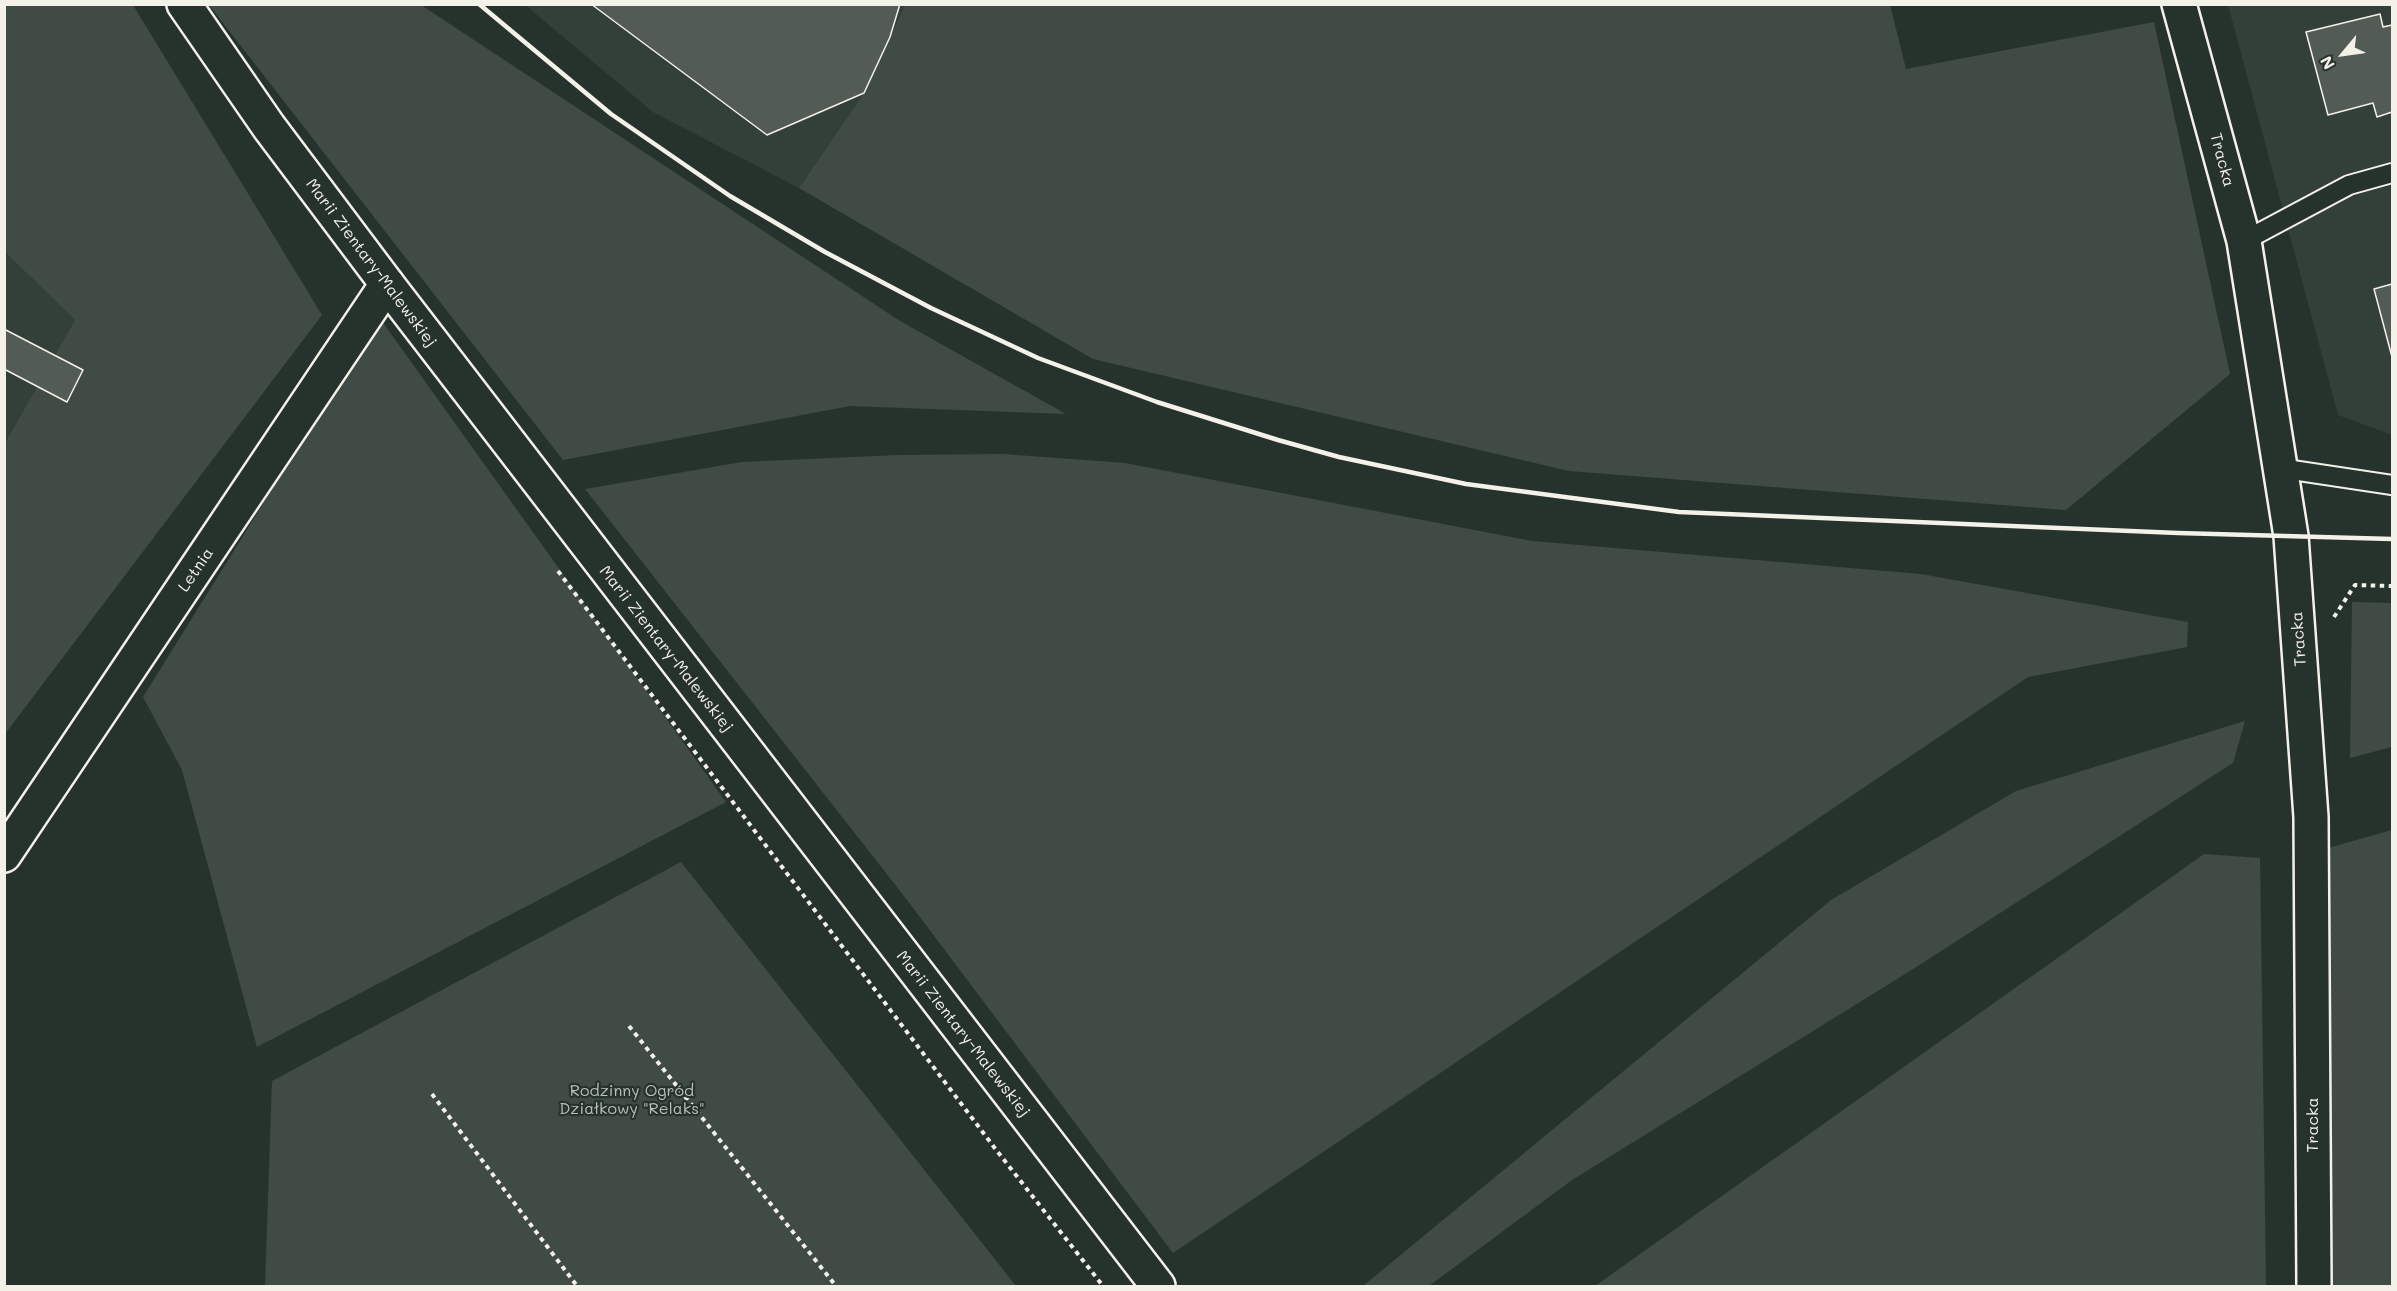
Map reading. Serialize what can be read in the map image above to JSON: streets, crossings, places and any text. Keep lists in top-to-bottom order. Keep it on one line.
{"streets":{"street":["Tracka","Marii Zientary-Malewskiej","Letnia"]},"crossings":[["Marii Zientary-Malewskiej","Letnia"]],"parks":["Rodzinny Ogród Działkowy \"Relaks\""],"north":"bottom left"}
